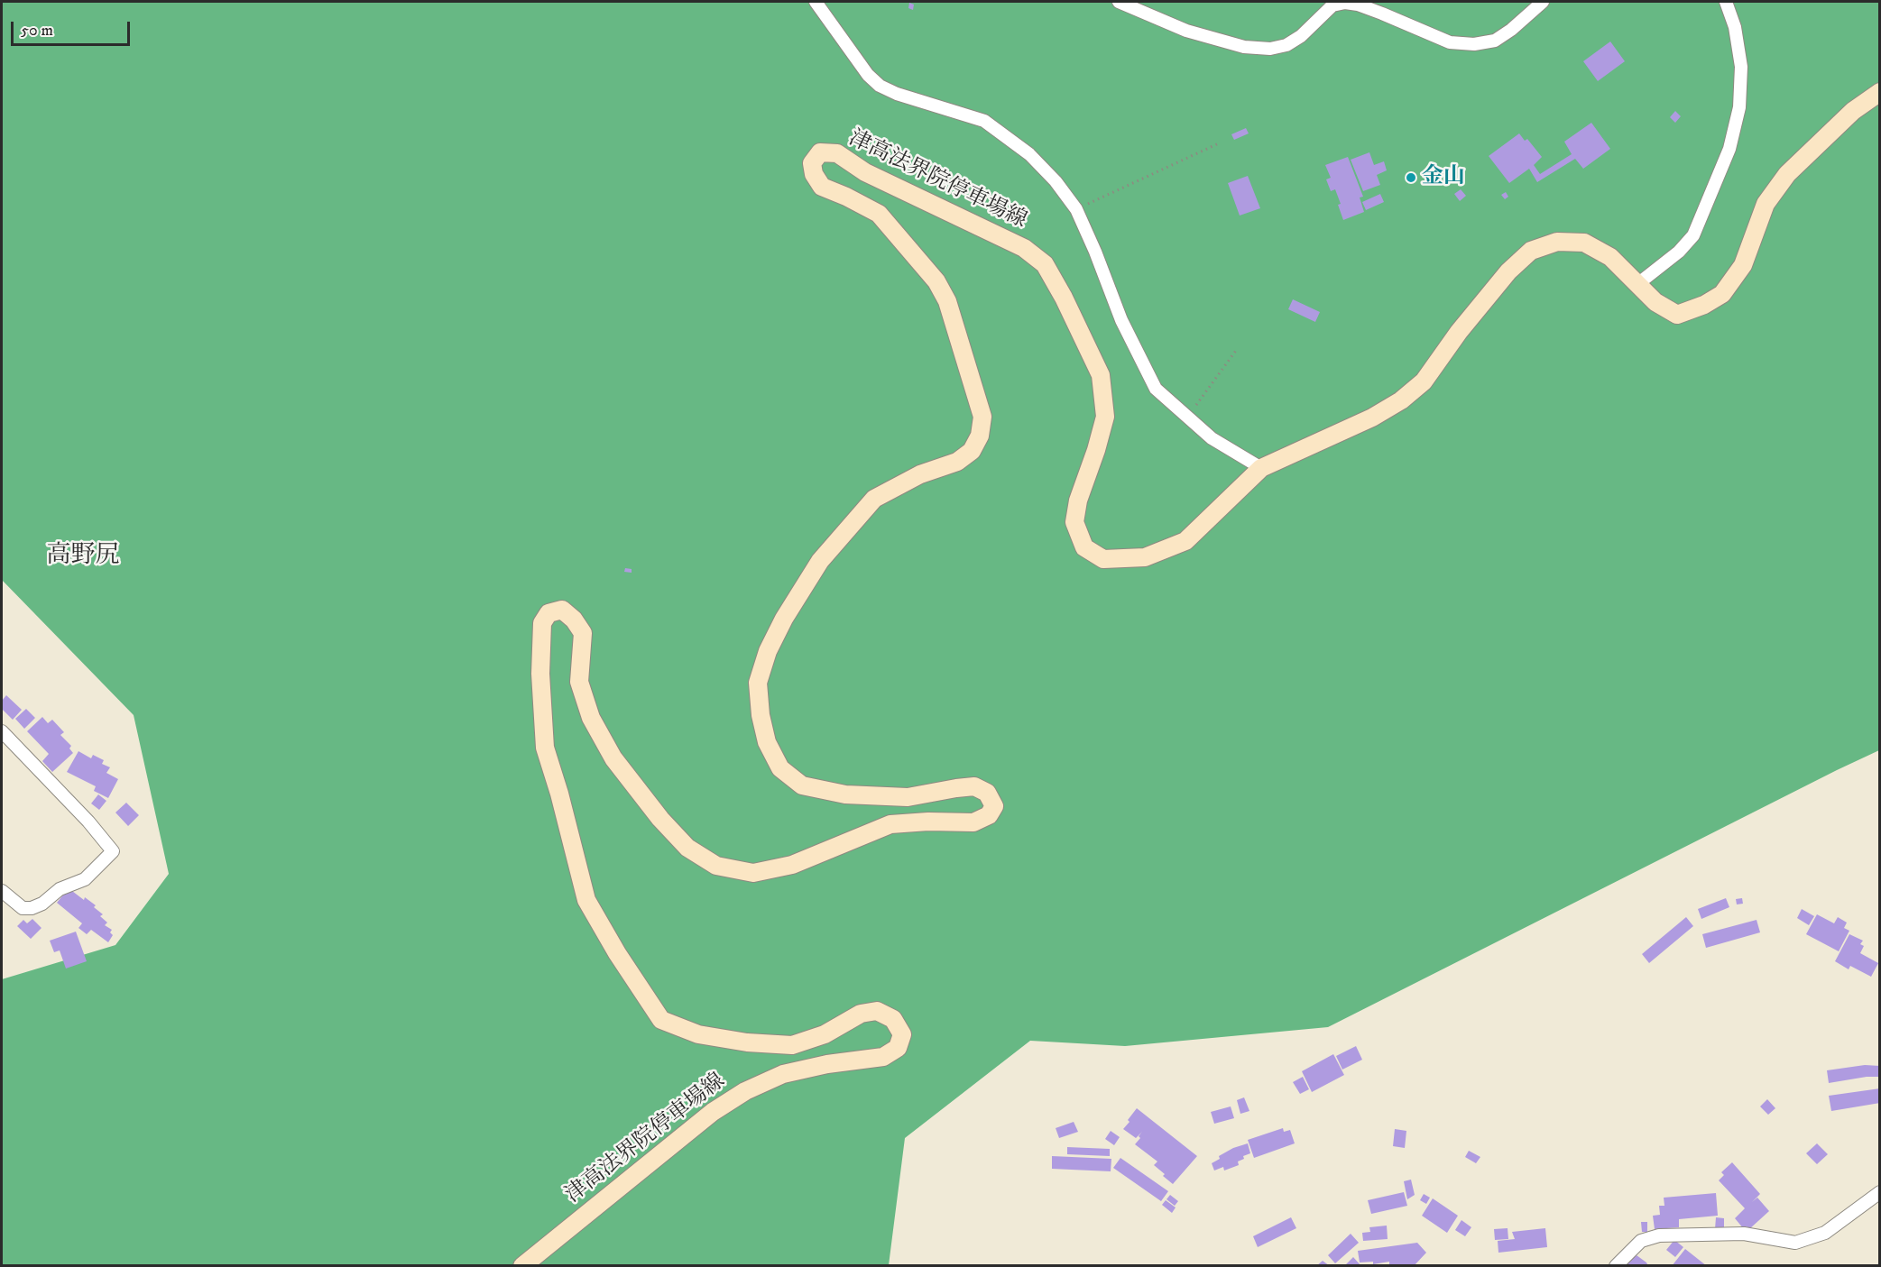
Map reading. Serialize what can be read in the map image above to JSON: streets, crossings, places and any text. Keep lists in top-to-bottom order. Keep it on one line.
{"streets":{"main road":["津高法界院停車場線"]},"districts":["高野尻"],"places":["金山"],"scale_bar":"50 m"}
